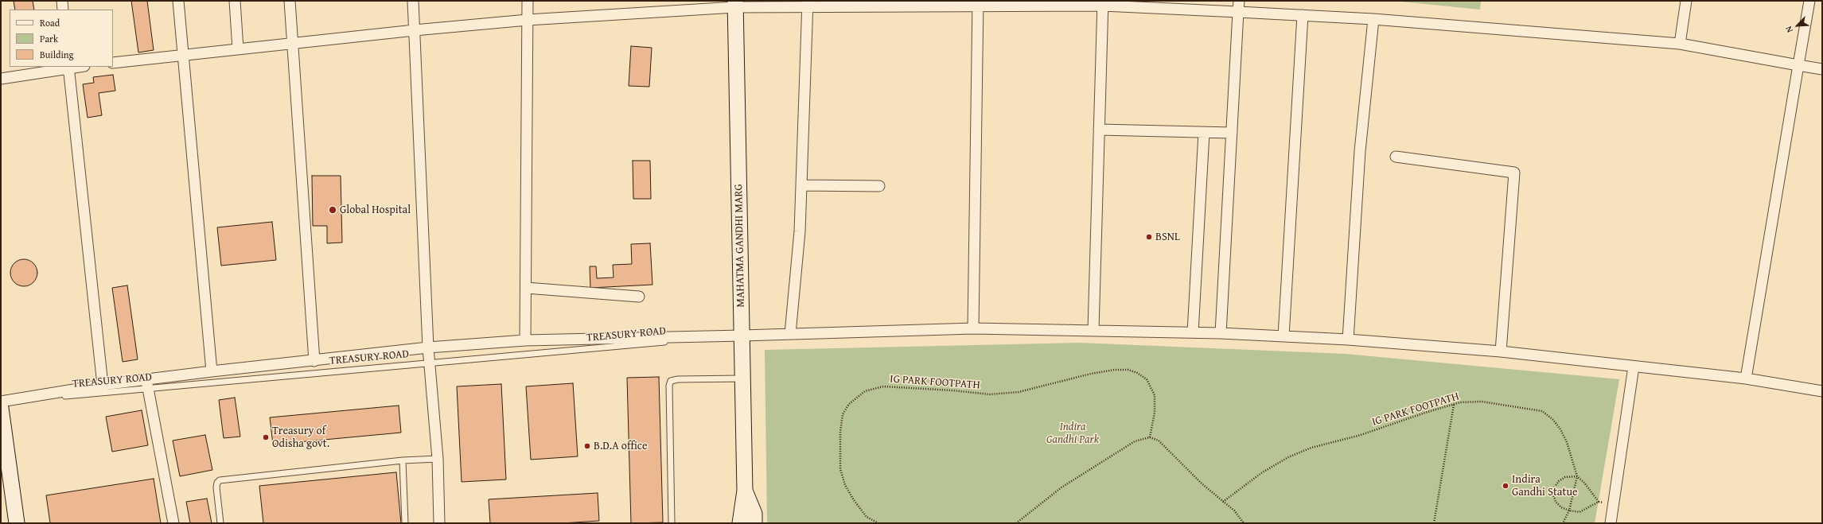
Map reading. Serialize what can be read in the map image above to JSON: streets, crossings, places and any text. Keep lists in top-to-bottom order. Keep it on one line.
{"streets":{"main road":["MAHATMA GANDHI MARG"],"lane":["TREASURY ROAD"],"path":["IG PARK FOOTPATH"]},"crossings":[["MAHATMA GANDHI MARG","TREASURY ROAD"]],"parks":["Indira Gandhi Park"],"places":["Global Hospital","BSNL","Treasury of Odisha govt.","B.D.A office","Indira Gandhi Statue"],"legend":["Road","Park","Building"],"north":"bottom left"}
